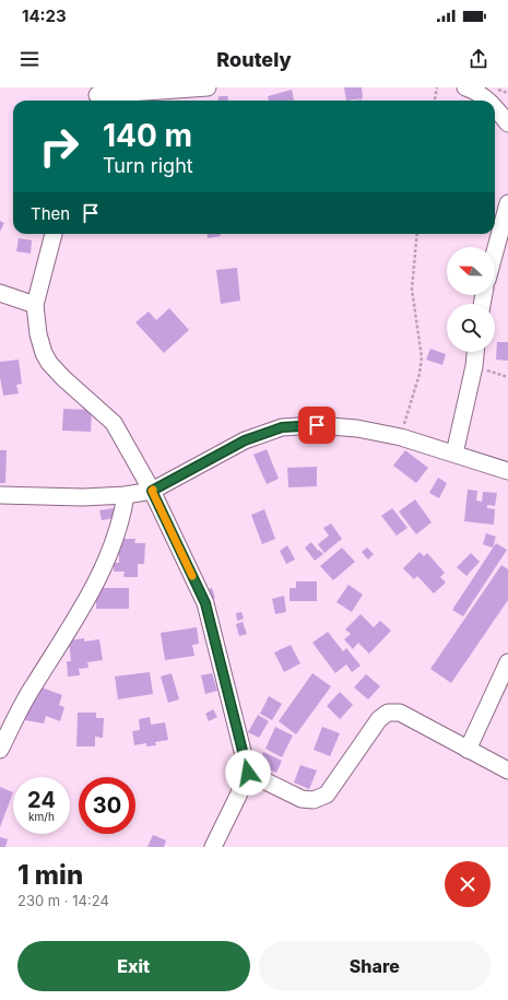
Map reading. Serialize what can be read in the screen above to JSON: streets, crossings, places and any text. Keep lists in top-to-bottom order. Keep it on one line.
{"north":"left","page":{"status":"14:23","header":"Routely","turn":["140 m","Turn right"],"then":"Then","speed":"24 km/h","limit":"30","heading":["1 min","230 m · 14:24"],"buttons":["Exit","Share"]}}
